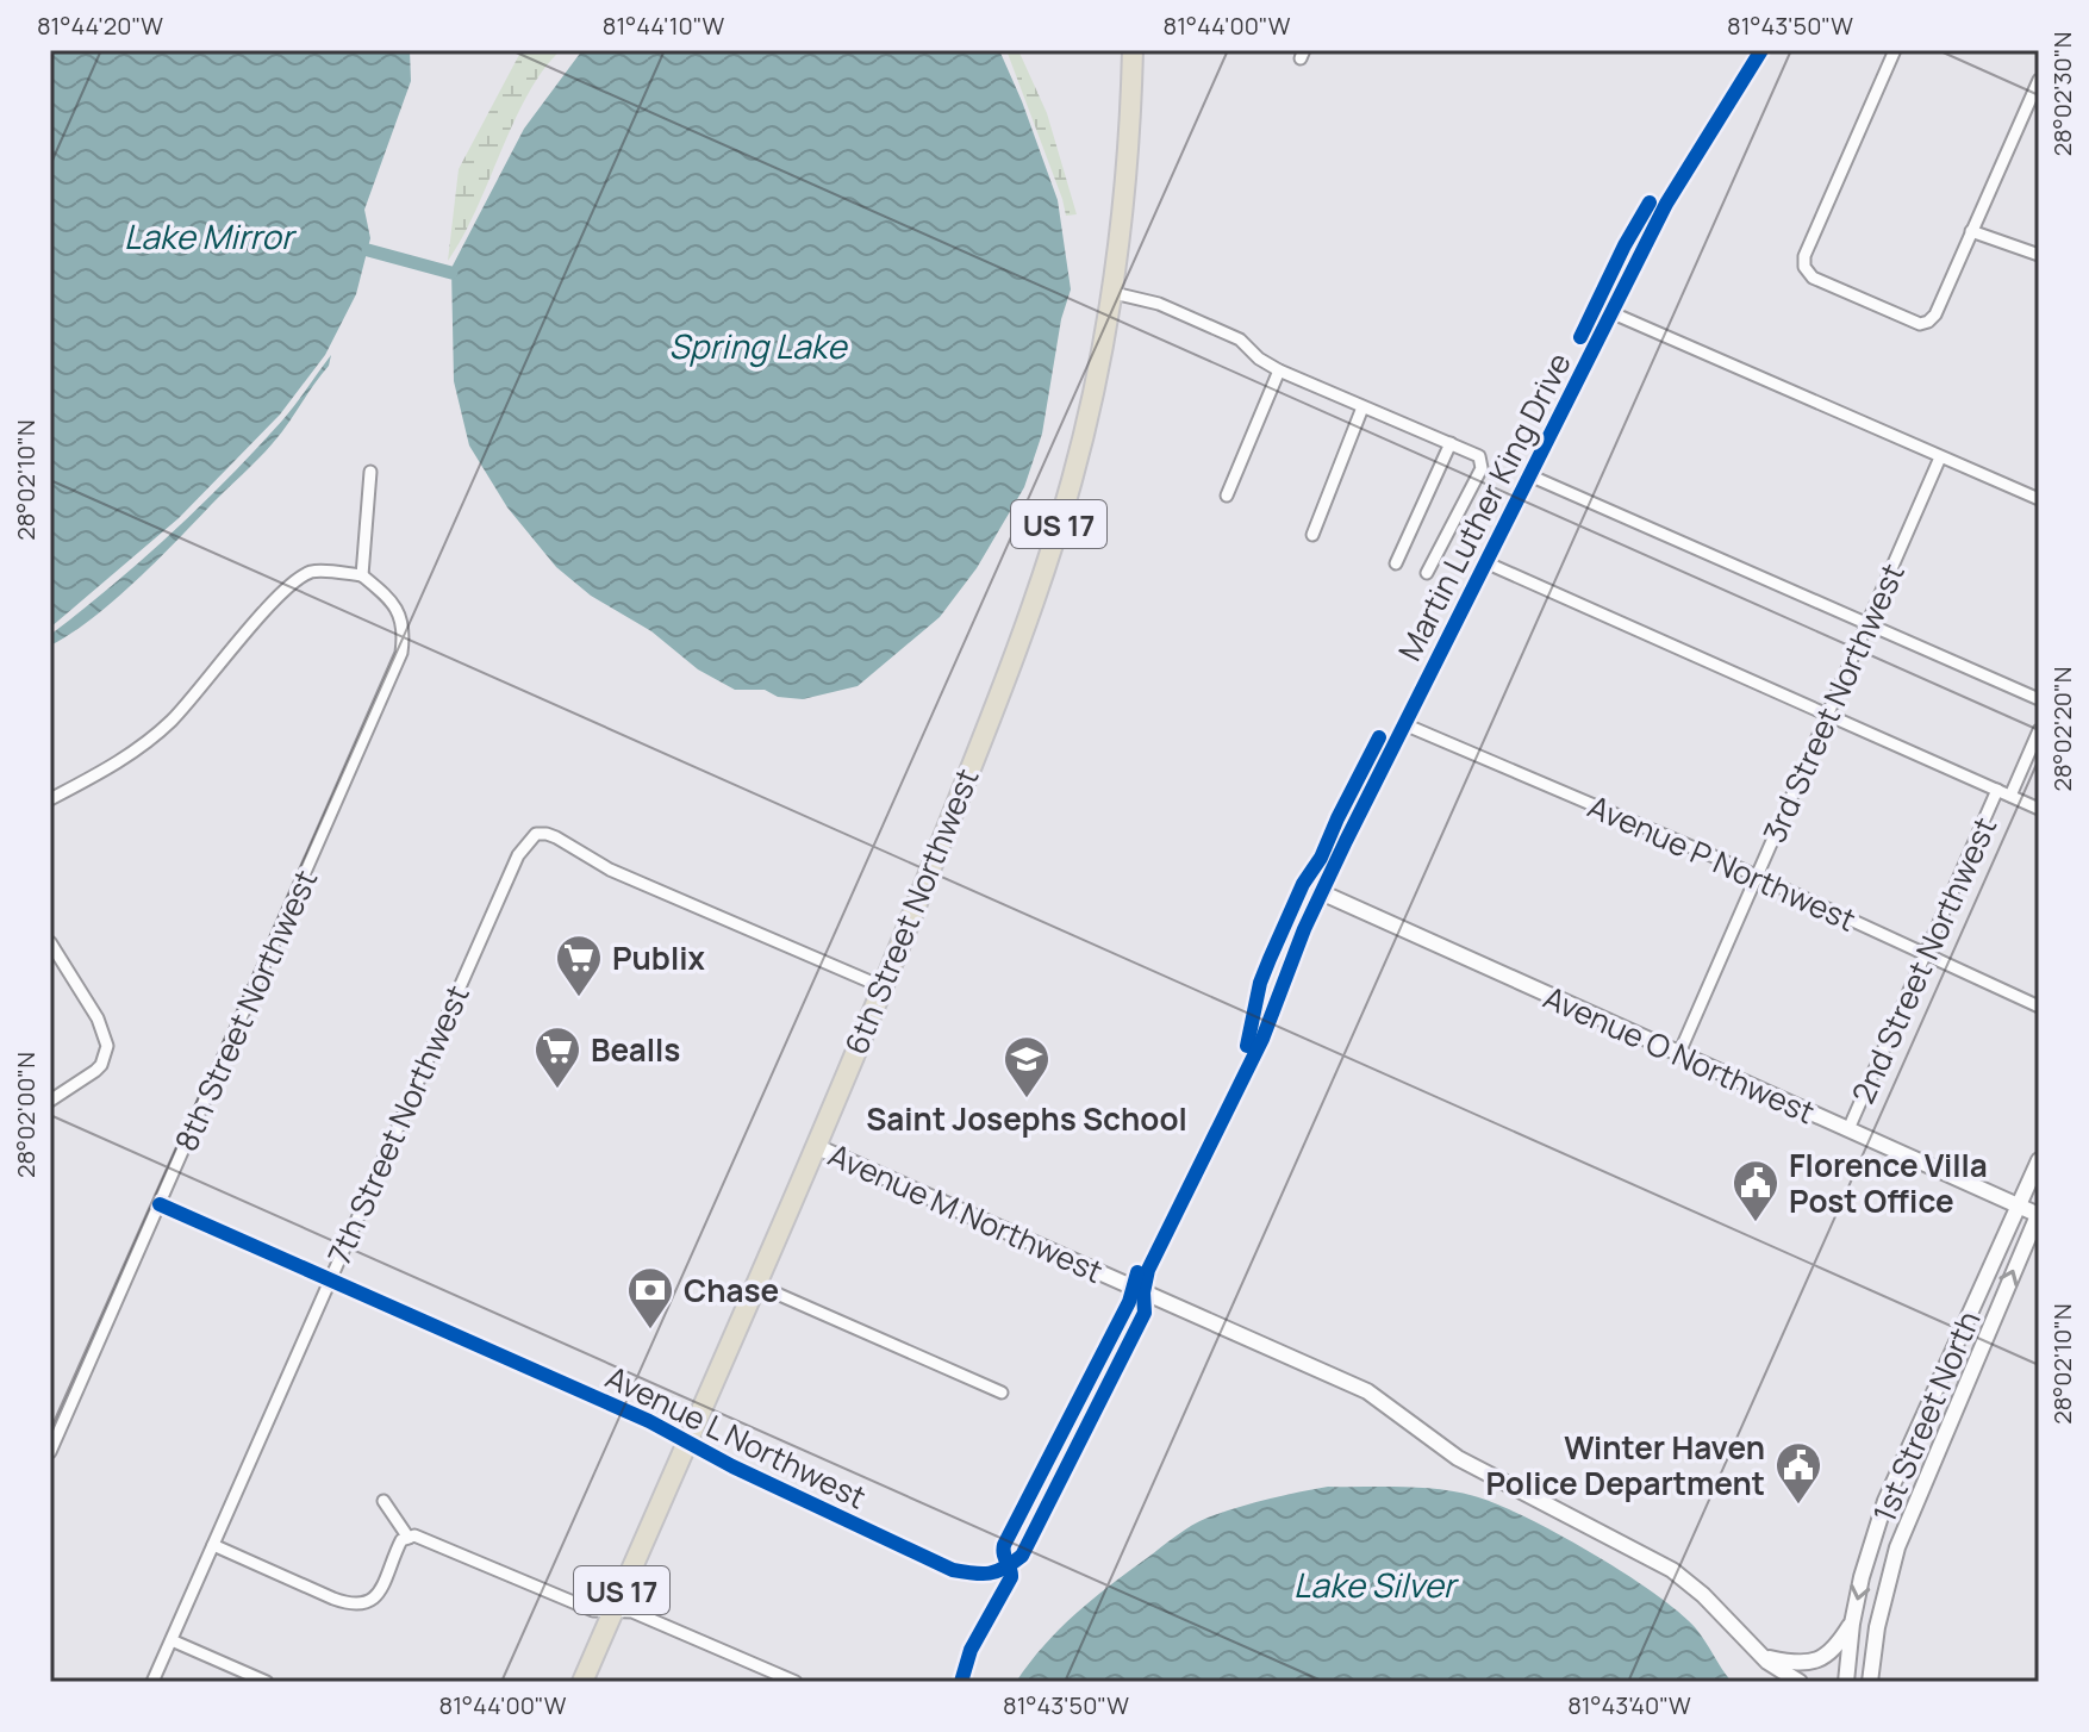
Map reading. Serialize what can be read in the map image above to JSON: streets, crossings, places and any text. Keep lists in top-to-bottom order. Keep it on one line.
{"streets":{"highway":["US 17","6th Street Northwest"],"street":["Martin Luther King Drive","3rd Street Northwest","Avenue P Northwest","2nd Street Northwest","8th Street Northwest","Avenue O Northwest","7th Street Northwest","Avenue M Northwest","1st Street North","Avenue L Northwest"]},"crossings":[["Martin Luther King Drive","Avenue P Northwest"],["Martin Luther King Drive","Avenue O Northwest"],["Martin Luther King Drive","Avenue M Northwest"],["Martin Luther King Drive","Avenue L Northwest"],["3rd Street Northwest","Avenue P Northwest"],["3rd Street Northwest","Avenue O Northwest"],["Avenue P Northwest","2nd Street Northwest"],["6th Street Northwest","7th Street Northwest"],["6th Street Northwest","Avenue M Northwest"],["6th Street Northwest","Avenue L Northwest"],["2nd Street Northwest","Avenue O Northwest"],["8th Street Northwest","Avenue L Northwest"],["Avenue O Northwest","1st Street North"],["7th Street Northwest","Avenue L Northwest"],["Avenue M Northwest","Avenue L Northwest"]],"water":["Lake Mirror","Spring Lake","Lake Silver"],"places":{"supermarket":["Publix","Bealls"],"school or university":["Saint Josephs School"],"public building":["Florence Villa Post Office","Winter Haven Police Department"],"bank":["Chase"]},"coordinates":["81°44'20\"W","81°44'10\"W","81°44'00\"W","81°43'50\"W","28°02'30\"N","28°02'10\"N","28°02'20\"N","28°02'00\"N","81°43'40\"W"]}
